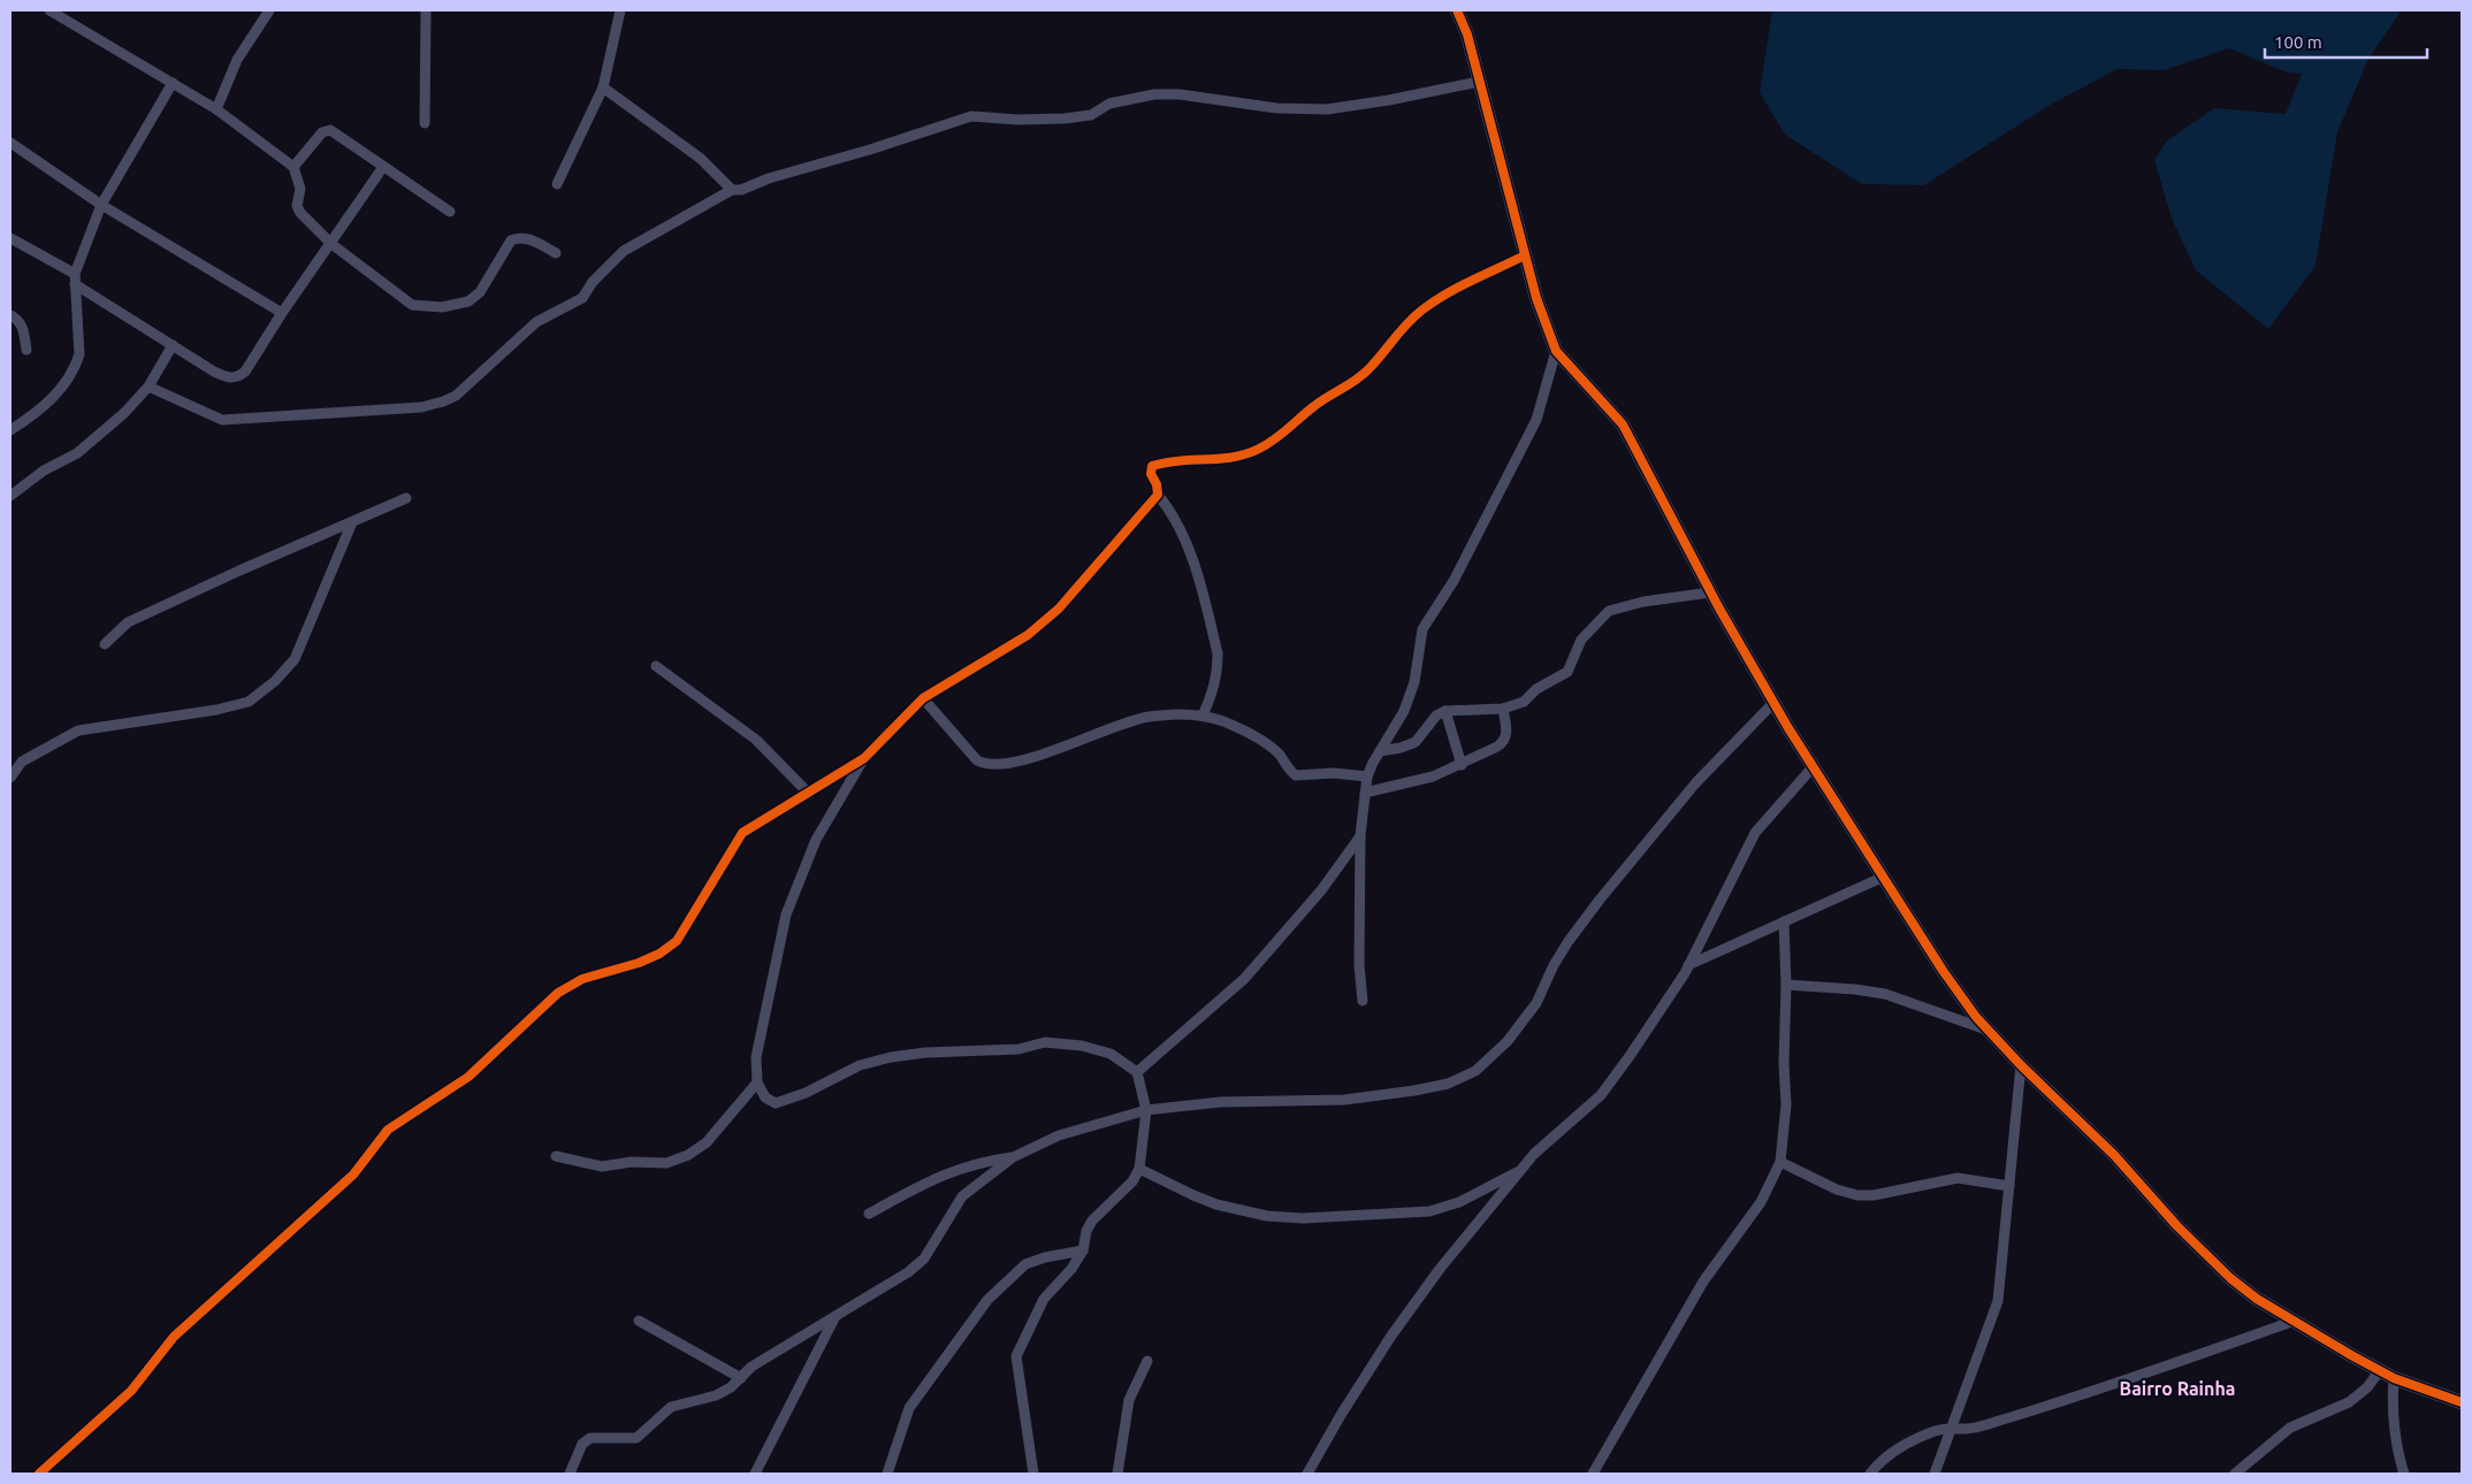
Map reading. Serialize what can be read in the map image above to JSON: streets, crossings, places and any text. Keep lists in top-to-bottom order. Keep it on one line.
{"districts":["Bairro Rainha"],"scale_bar":"100 m"}
